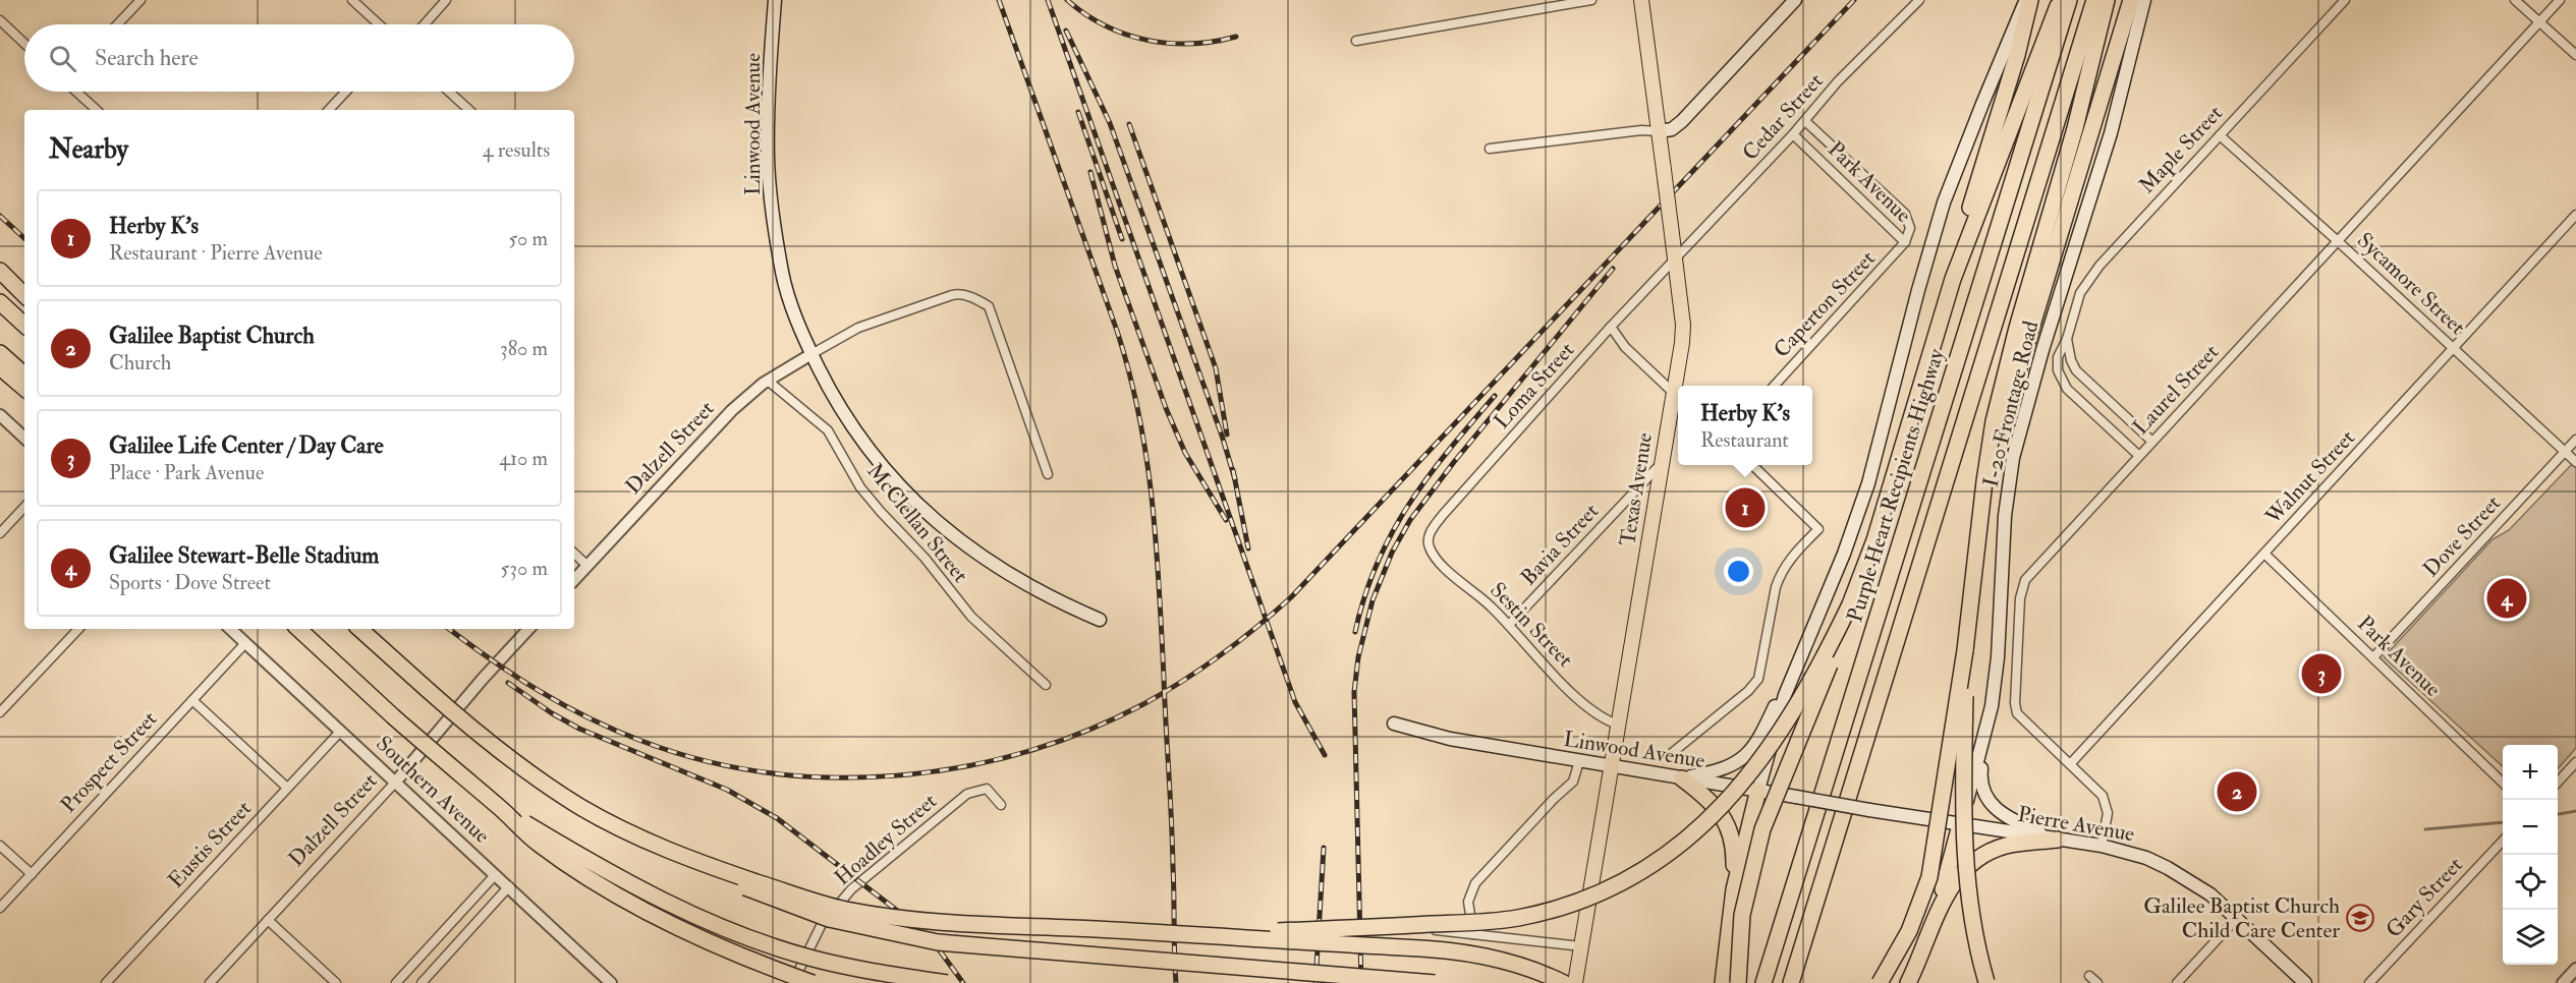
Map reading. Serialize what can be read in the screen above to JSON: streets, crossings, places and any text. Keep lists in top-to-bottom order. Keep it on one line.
{"streets":{"highway":["Purple Heart Recipients Highway"],"main road":["Linwood Avenue","I-20 Frontage Road","Texas Avenue","Pierre Avenue"],"street":["Cedar Street","Maple Street","Park Avenue","Sycamore Street","Caperton Street","Loma Street","Laurel Street","Dalzell Street","Walnut Street","McClellan Street","Dove Street","Bavia Street","Sestin Street","Prospect Street","Southern Avenue","Hoadley Street","Eustis Street","Gary Street"]},"crossings":[["Cedar Street","Park Avenue"],["Cedar Street","Loma Street"],["Cedar Street","Texas Avenue"],["Linwood Avenue","Dalzell Street"],["Linwood Avenue","Texas Avenue"],["Linwood Avenue","Pierre Avenue"],["Maple Street","Sycamore Street"],["Park Avenue","Caperton Street"],["Park Avenue","Walnut Street"],["Park Avenue","Dove Street"],["Sycamore Street","Laurel Street"],["Sycamore Street","Walnut Street"],["Sycamore Street","Dove Street"],["Loma Street","Texas Avenue"],["Loma Street","Sestin Street"],["Laurel Street","Walnut Street"],["Laurel Street","Pierre Avenue"],["I-20 Frontage Road","Pierre Avenue"],["Dalzell Street","McClellan Street"],["Dalzell Street","Southern Avenue"],["Texas Avenue","Bavia Street"],["Texas Avenue","Sestin Street"],["Bavia Street","Sestin Street"],["Prospect Street","Southern Avenue"],["Southern Avenue","Eustis Street"]],"places":{"school or university":["Galilee Baptist Church Child Care Center"]},"page":{"search":"Search here","heading":["Nearby","4 results"],"list":[{"mark":"1","name":"Herby K's","note":"Restaurant · Pierre Avenue","value":"50 m"},{"mark":"2","name":"Galilee Baptist Church","note":"Church","value":"380 m"},{"mark":"3","name":"Galilee Life Center / Day Care","note":"Place · Park Avenue","value":"410 m"},{"mark":"4","name":"Galilee Stewart-Belle Stadium","note":"Sports · Dove Street","value":"530 m"}],"popup":["Herby K's","Restaurant"],"pins":["1","4","3","2"],"map_buttons":["+","−"]}}
